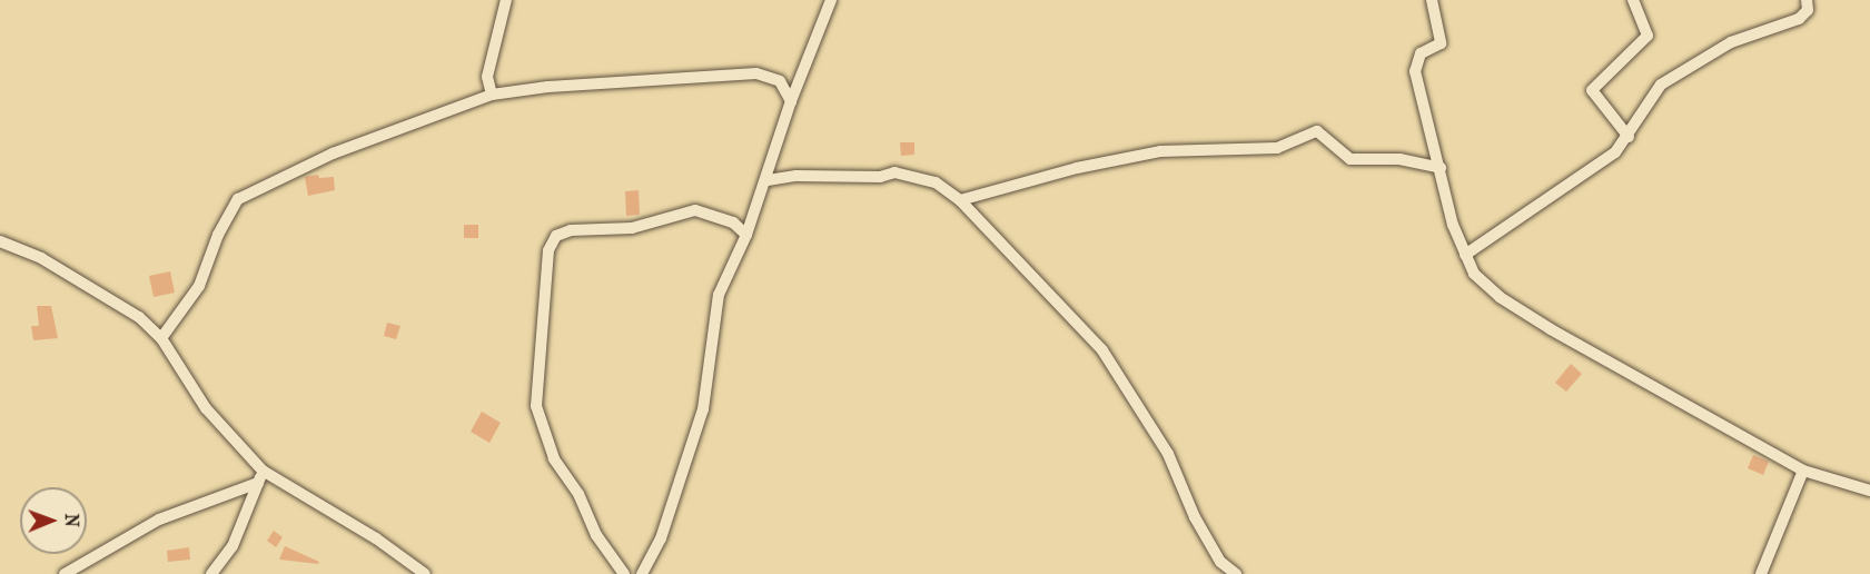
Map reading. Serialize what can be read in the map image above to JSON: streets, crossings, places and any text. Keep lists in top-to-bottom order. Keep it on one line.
{"north":"right"}
